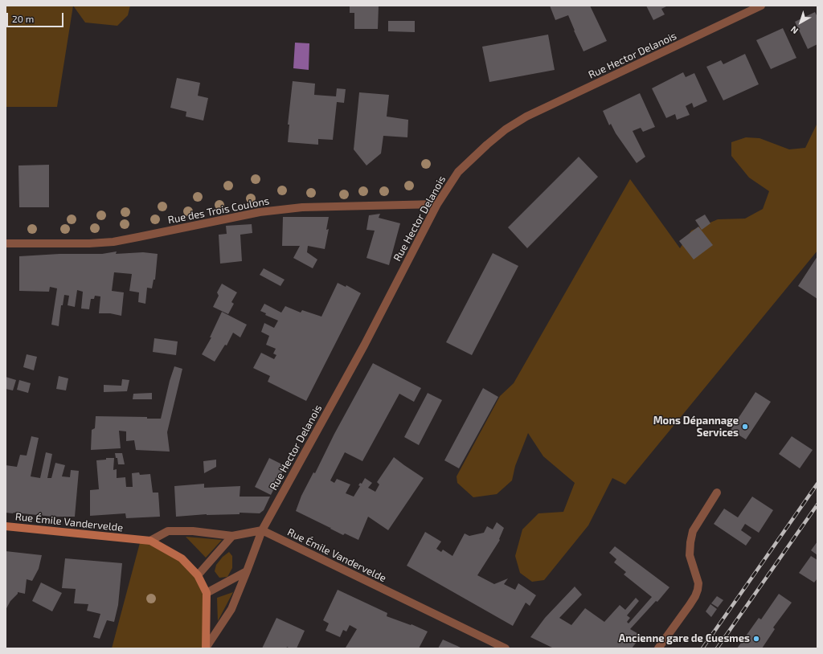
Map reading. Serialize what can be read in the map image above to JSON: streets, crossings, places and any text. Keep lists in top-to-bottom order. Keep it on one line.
{"streets":{"main road":["Rue Émile Vandervelde"],"street":["Rue Hector Delanois","Rue des Trois Coulons"]},"crossings":[["Rue Hector Delanois","Rue des Trois Coulons"],["Rue Hector Delanois","Rue Émile Vandervelde"]],"places":["Mons Dépannage Services","Ancienne gare de Cuesmes"],"scale_bar":"20 m","north":"bottom left"}
